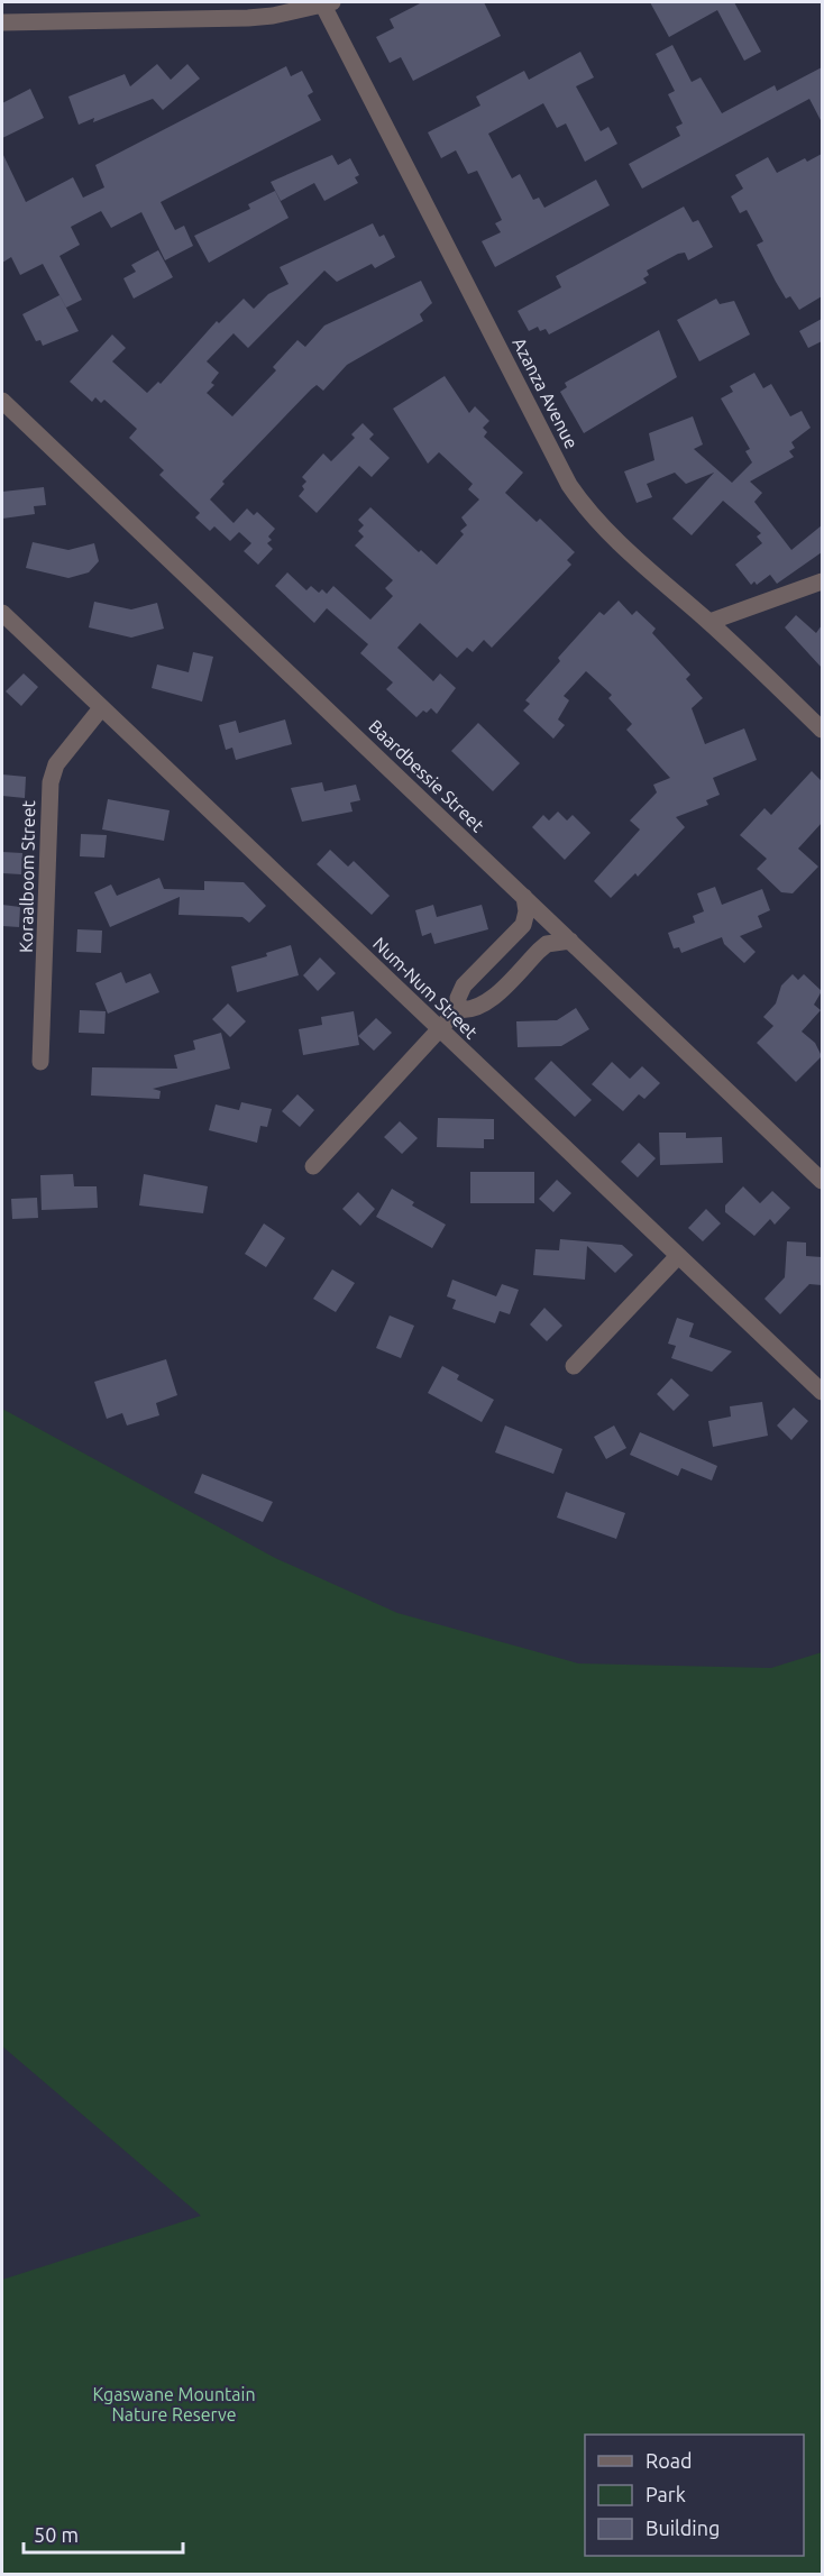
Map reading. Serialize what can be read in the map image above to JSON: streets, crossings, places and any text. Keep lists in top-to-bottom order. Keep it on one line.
{"streets":{"street":["Azanza Avenue","Baardbessie Street","Koraalboom Street","Num-Num Street"]},"crossings":[["Koraalboom Street","Num-Num Street"]],"parks":["Kgaswane Mountain Nature Reserve"],"legend":["Road","Park","Building"],"scale_bar":"50 m"}
